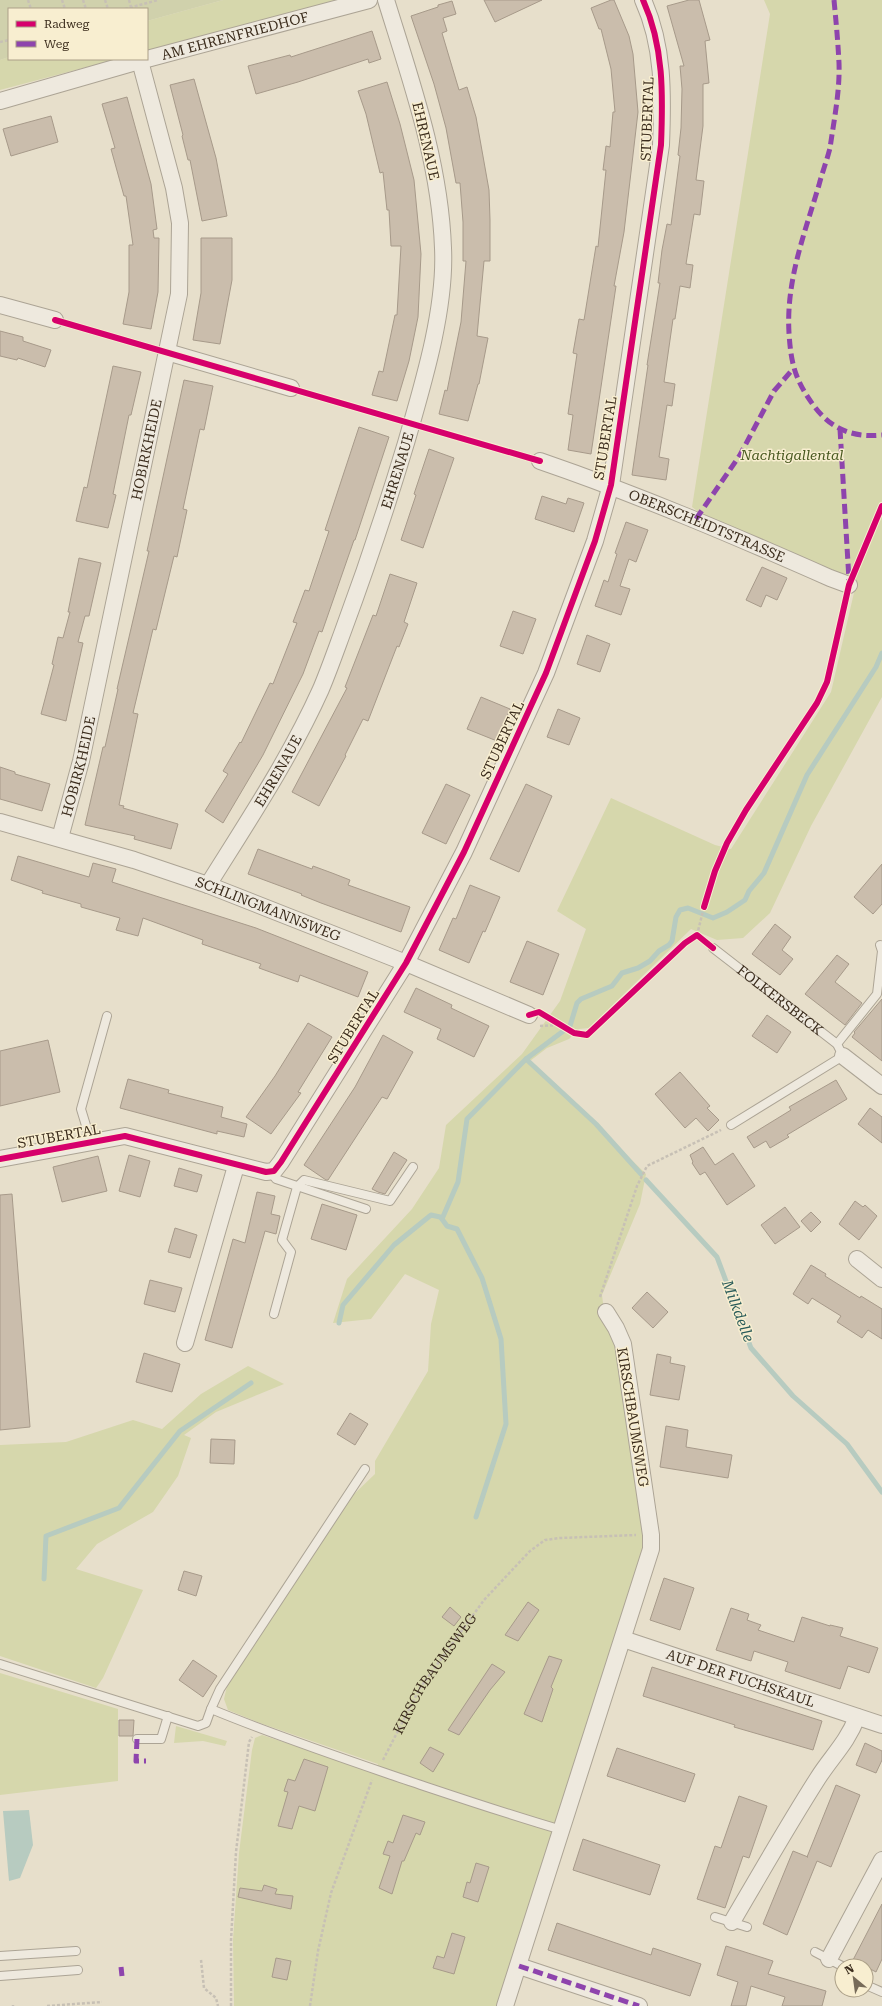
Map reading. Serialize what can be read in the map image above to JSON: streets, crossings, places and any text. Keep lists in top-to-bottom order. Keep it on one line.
{"streets":{"street":["AM EHRENFRIEDHOF","STUBERTAL","EHRENAUE","HOBIRKHEIDE","OBERSCHEIDTSTRASSE","SCHLINGMANNSWEG","FOLKERSBECK","KIRSCHBAUMSWEG","AUF DER FUCHSKAUL"]},"crossings":[["AM EHRENFRIEDHOF","HOBIRKHEIDE"],["STUBERTAL","OBERSCHEIDTSTRASSE"],["STUBERTAL","SCHLINGMANNSWEG"],["EHRENAUE","SCHLINGMANNSWEG"],["HOBIRKHEIDE","SCHLINGMANNSWEG"],["KIRSCHBAUMSWEG","AUF DER FUCHSKAUL"]],"water":["Milkdelle"],"parks":["Nachtigallental"],"legend":["Radweg","Weg"],"north":"top left"}
